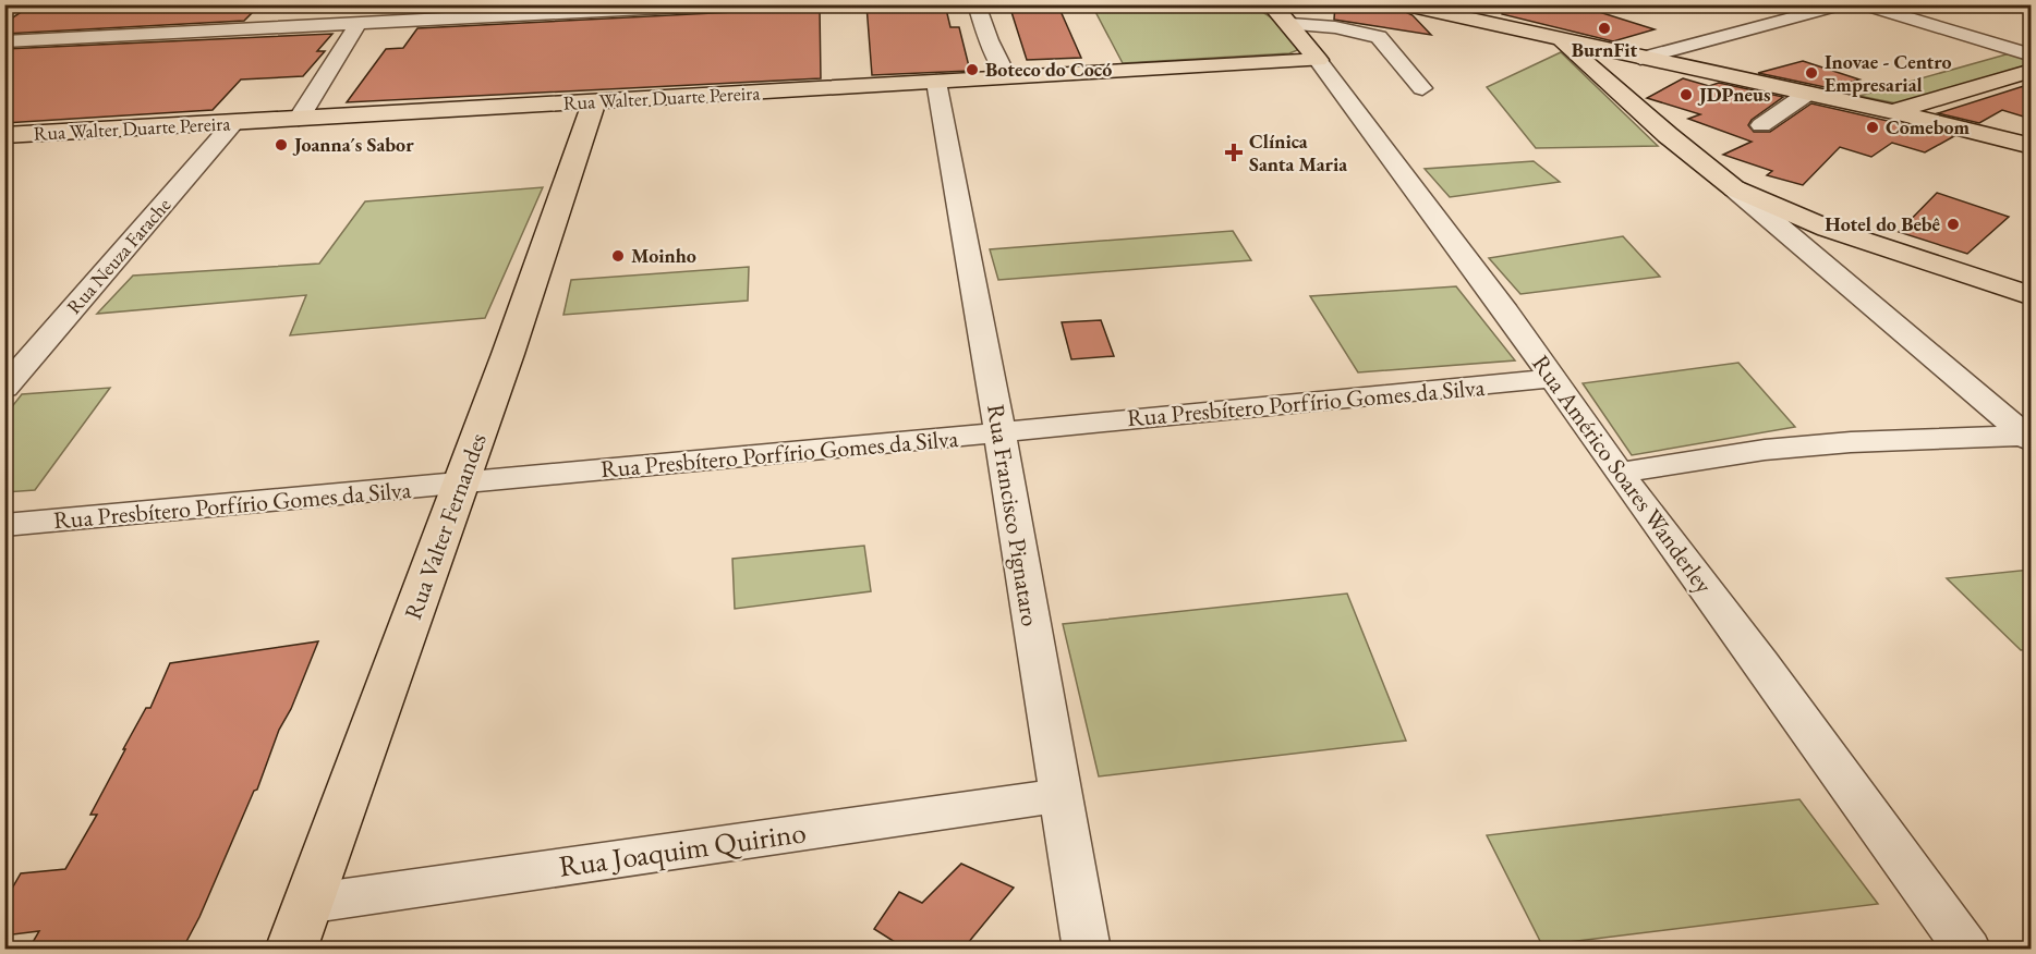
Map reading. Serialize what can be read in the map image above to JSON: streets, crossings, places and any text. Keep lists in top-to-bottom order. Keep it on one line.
{"streets":{"main road":["Rua Walter Duarte Pereira","Rua Américo Soares Wanderley","Rua Valter Fernandes"],"street":["Rua Neuza Farache","Rua Presbítero Porfírio Gomes da Silva","Rua Francisco Pignataro","Rua Joaquim Quirino"]},"crossings":[["Rua Walter Duarte Pereira","Rua Neuza Farache"],["Rua Walter Duarte Pereira","Rua Américo Soares Wanderley"],["Rua Walter Duarte Pereira","Rua Francisco Pignataro"],["Rua Walter Duarte Pereira","Rua Valter Fernandes"],["Rua Presbítero Porfírio Gomes da Silva","Rua Américo Soares Wanderley"],["Rua Presbítero Porfírio Gomes da Silva","Rua Francisco Pignataro"],["Rua Presbítero Porfírio Gomes da Silva","Rua Valter Fernandes"],["Rua Francisco Pignataro","Rua Joaquim Quirino"],["Rua Valter Fernandes","Rua Joaquim Quirino"]],"places":{"other":["BurnFit","Boteco do Cocó","Inovae - Centro Empresarial","JDPneus","Comebom","Joanna´s Sabor","Hotel do Bebê","Moinho"],"health":["Clínica Santa Maria"]}}
